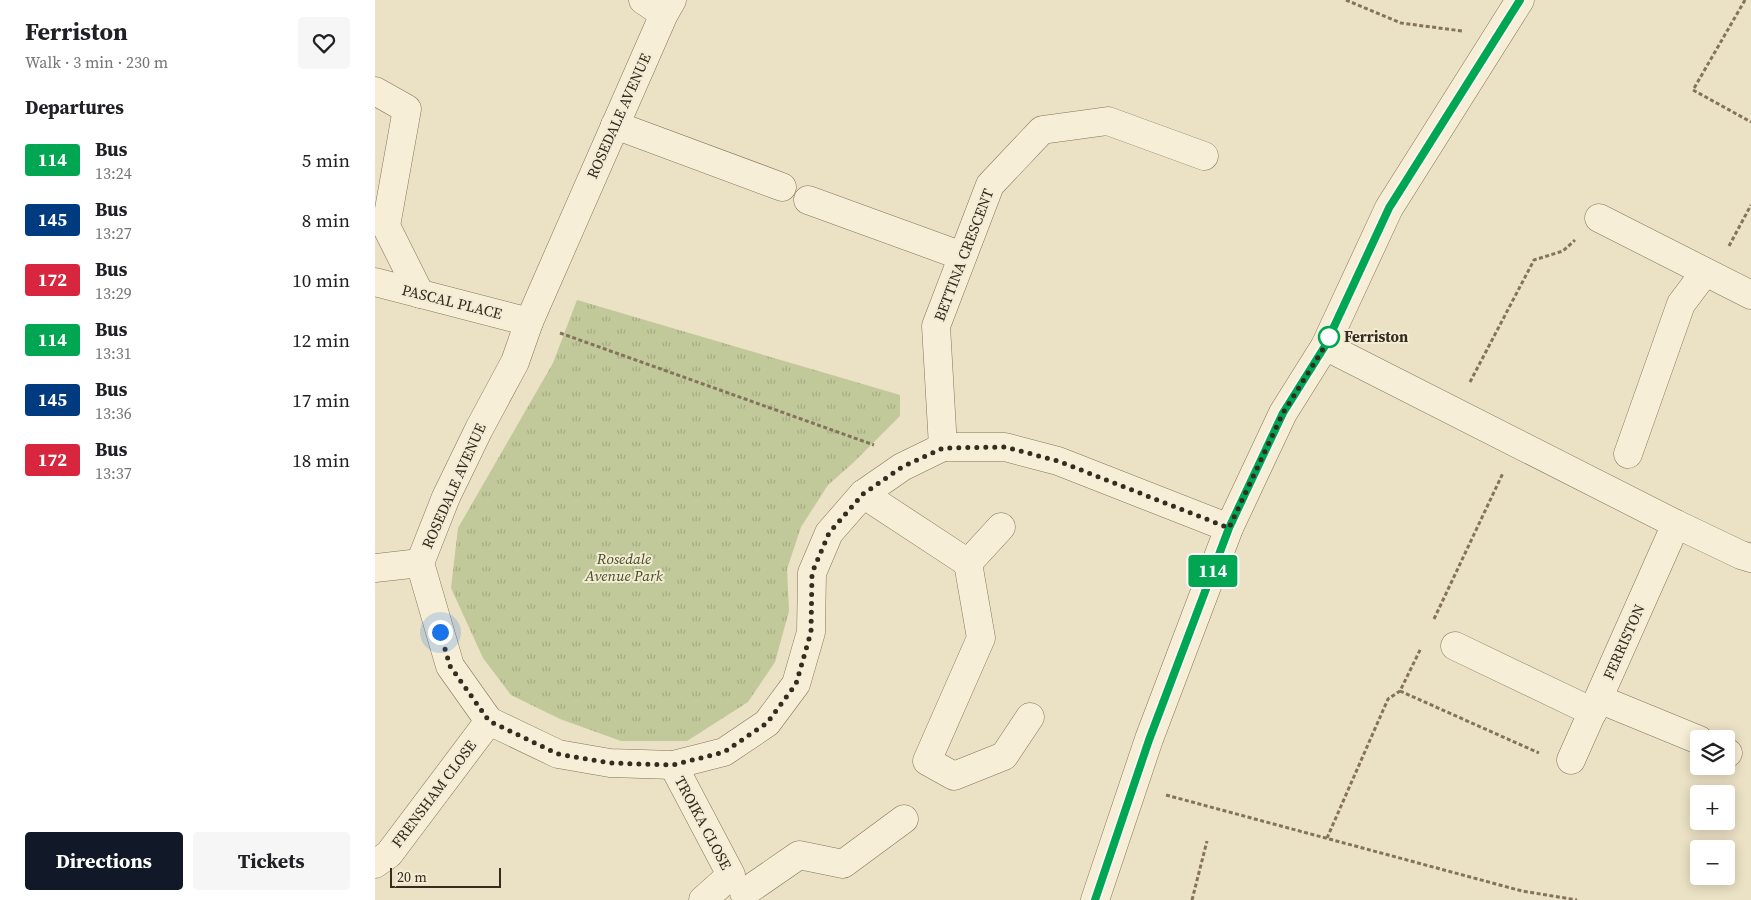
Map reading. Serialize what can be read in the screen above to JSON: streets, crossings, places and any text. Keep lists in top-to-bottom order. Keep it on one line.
{"streets":{"street":["ROSEDALE AVENUE","BETTINA CRESCENT","PASCAL PLACE","FERRISTON","FRENSHAM CLOSE","TROIKA CLOSE"]},"crossings":[["ROSEDALE AVENUE","BETTINA CRESCENT"],["ROSEDALE AVENUE","PASCAL PLACE"],["ROSEDALE AVENUE","FRENSHAM CLOSE"],["ROSEDALE AVENUE","TROIKA CLOSE"]],"parks":["Rosedale Avenue Park"],"places":["Ferriston"],"lines":["bus line 114"],"scale_bar":"20 m","page":{"heading":[["Ferriston","Walk · 3 min · 230 m"],"Departures"],"on_map":"114","list":[{"mark":"114","name":"Bus","note":"13:24","value":"5 min"},{"mark":"145","name":"Bus","note":"13:27","value":"8 min"},{"mark":"172","name":"Bus","note":"13:29","value":"10 min"},{"mark":"114","name":"Bus","note":"13:31","value":"12 min"},{"mark":"145","name":"Bus","note":"13:36","value":"17 min"},{"mark":"172","name":"Bus","note":"13:37","value":"18 min"}],"map_buttons":["+","−"],"buttons":["Directions","Tickets"],"scale":"20 m"}}
